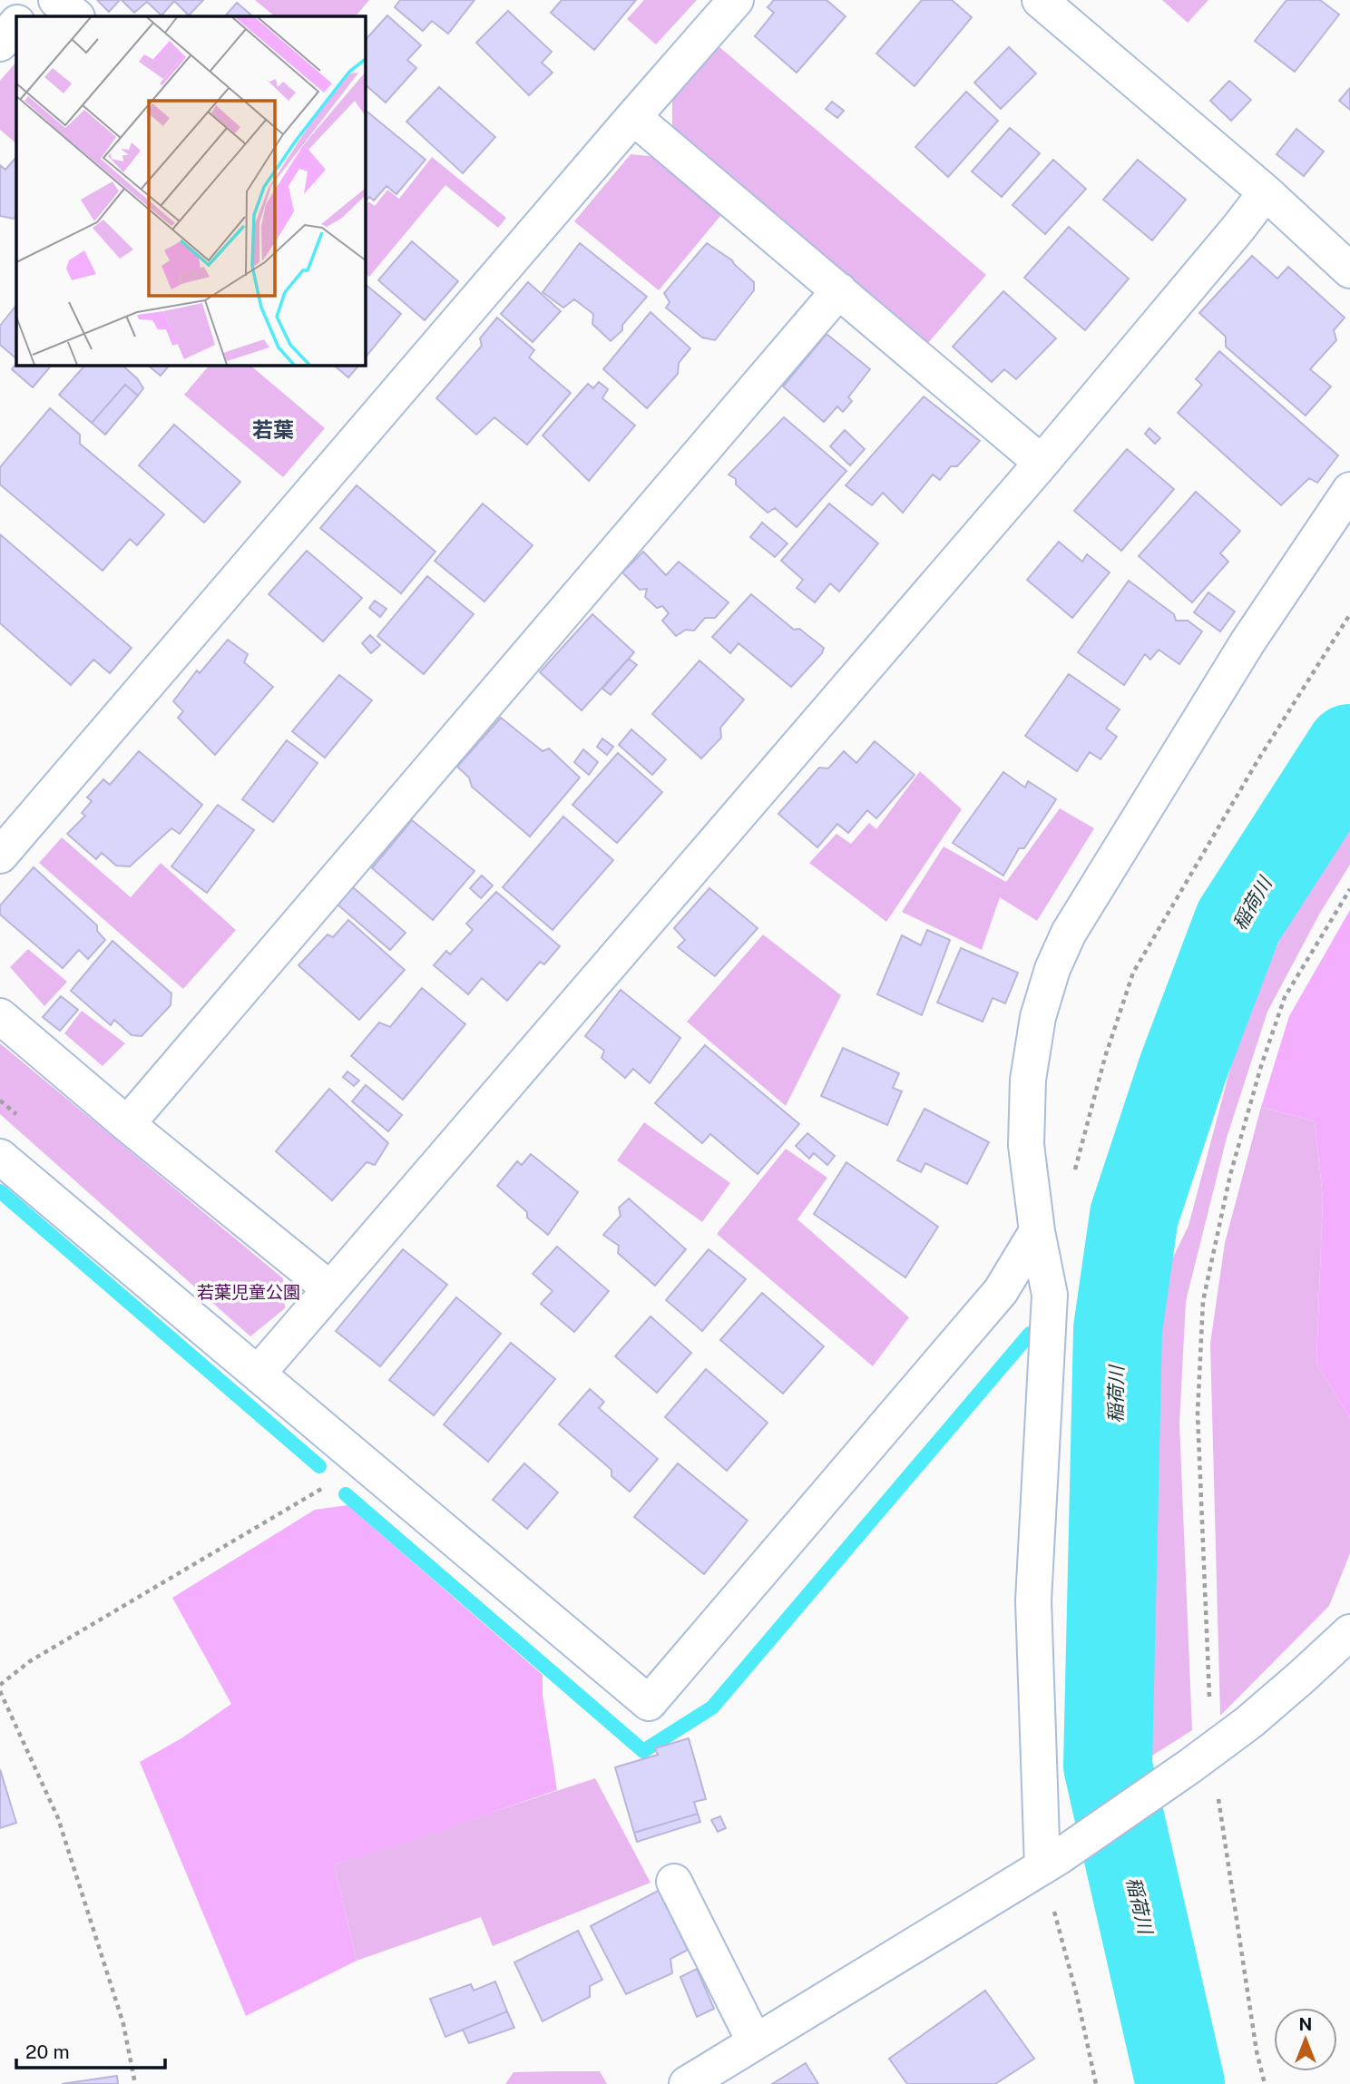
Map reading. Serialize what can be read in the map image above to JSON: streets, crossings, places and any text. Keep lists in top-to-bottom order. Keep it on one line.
{"districts":["若葉"],"water":["稲荷川"],"parks":["若葉児童公園"],"scale_bar":"20 m","north":"top"}
